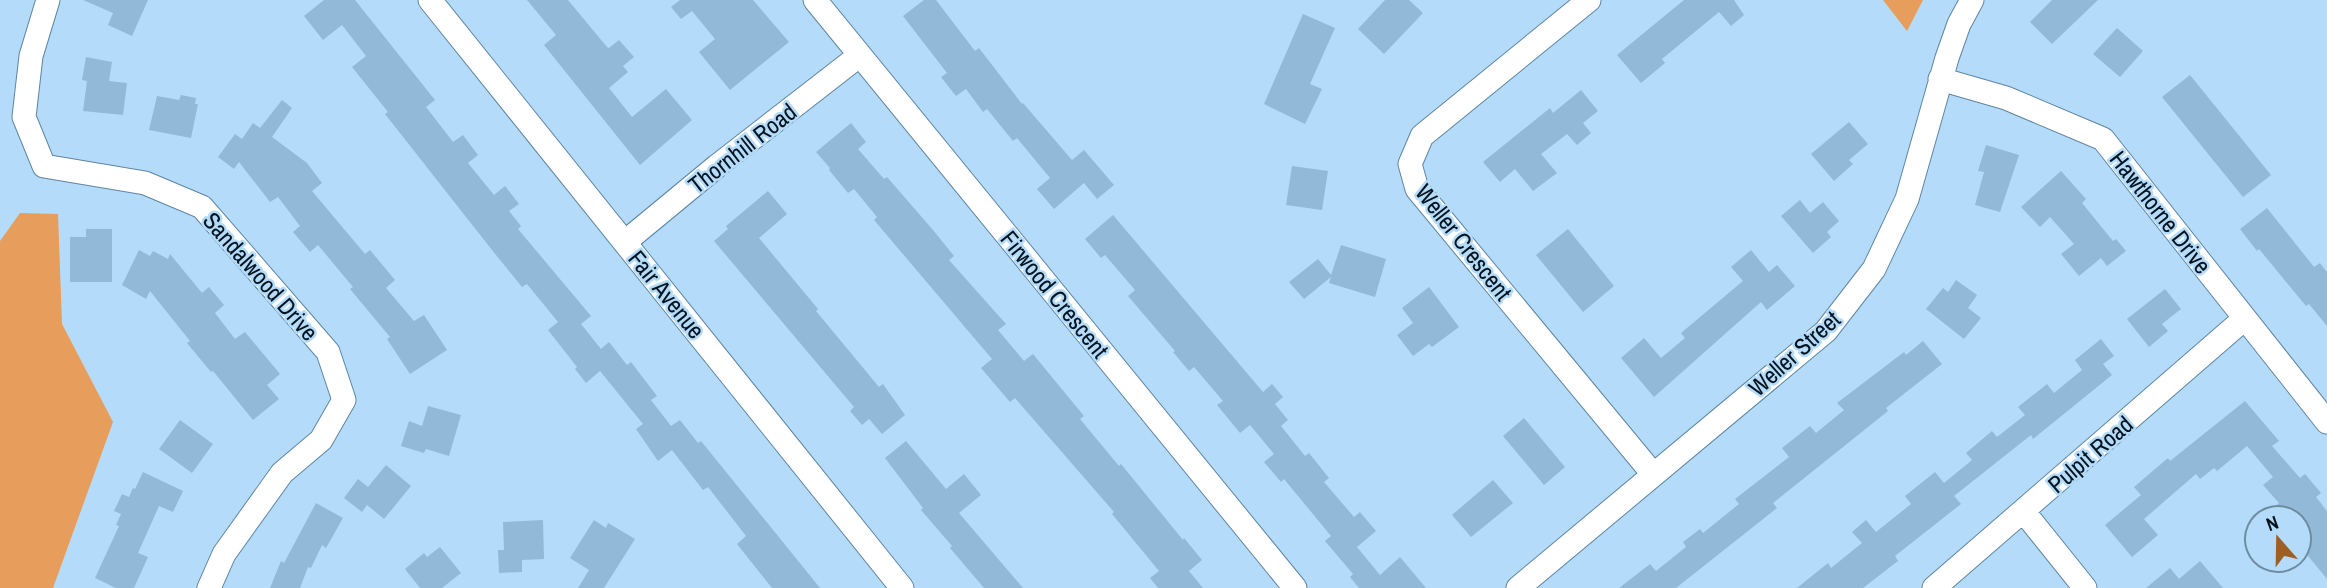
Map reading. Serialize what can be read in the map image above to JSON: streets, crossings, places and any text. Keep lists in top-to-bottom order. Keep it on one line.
{"streets":{"street":["Thornhill Road","Hawthorne Drive","Weller Crescent","Sandalwood Drive","Fair Avenue","Firwood Crescent","Weller Street","Pulpit Road"]},"crossings":[["Thornhill Road","Fair Avenue"],["Thornhill Road","Firwood Crescent"],["Hawthorne Drive","Weller Street"],["Hawthorne Drive","Pulpit Road"],["Weller Crescent","Weller Street"]],"north":"top"}
